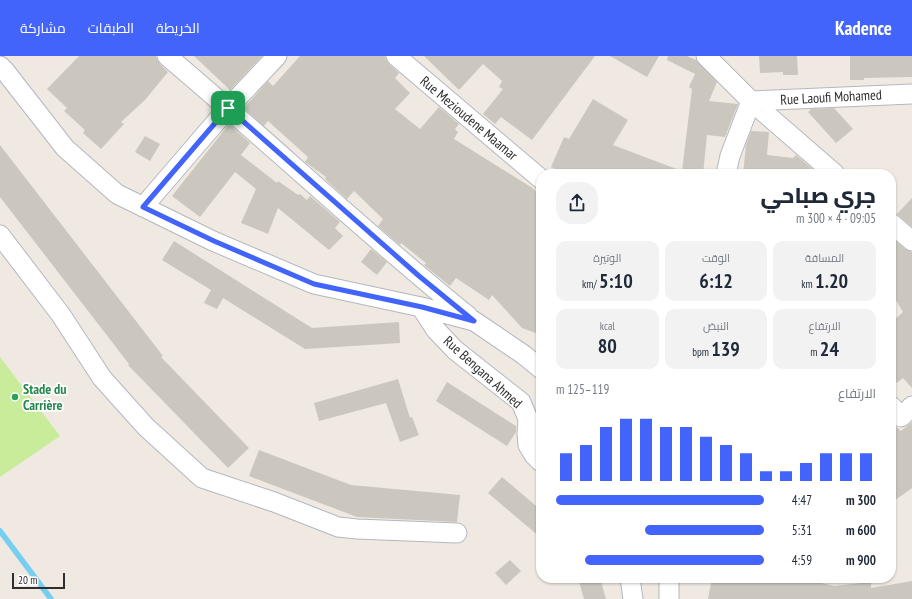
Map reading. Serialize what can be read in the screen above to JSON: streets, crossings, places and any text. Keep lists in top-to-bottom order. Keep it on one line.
{"streets":{"street":["Rue Laoufi Mohamed","Rue Mezioudene Maamar","Rue Bengana Ahmed"]},"places":["Stade du Carrière"],"scale_bar":"20 m","page":{"header":"Kadence","nav":["الخريطة","الطبقات","مشاركة"],"heading":["جري صباحي","09:05 · 4 × 300 m"],"stats":[["المسافة","1.20 km"],["الوقت","6:12"],["الوتيرة","5:10 /km"],["الارتفاع","24 m"],["النبض","139 bpm"],["kcal","80"]],"chart":["الارتفاع","119–125 m"],"list":[{"name":"300 m","note":"4:47"},{"name":"600 m","note":"5:31"},{"name":"900 m","note":"4:59"}],"scale":"20 m"}}
